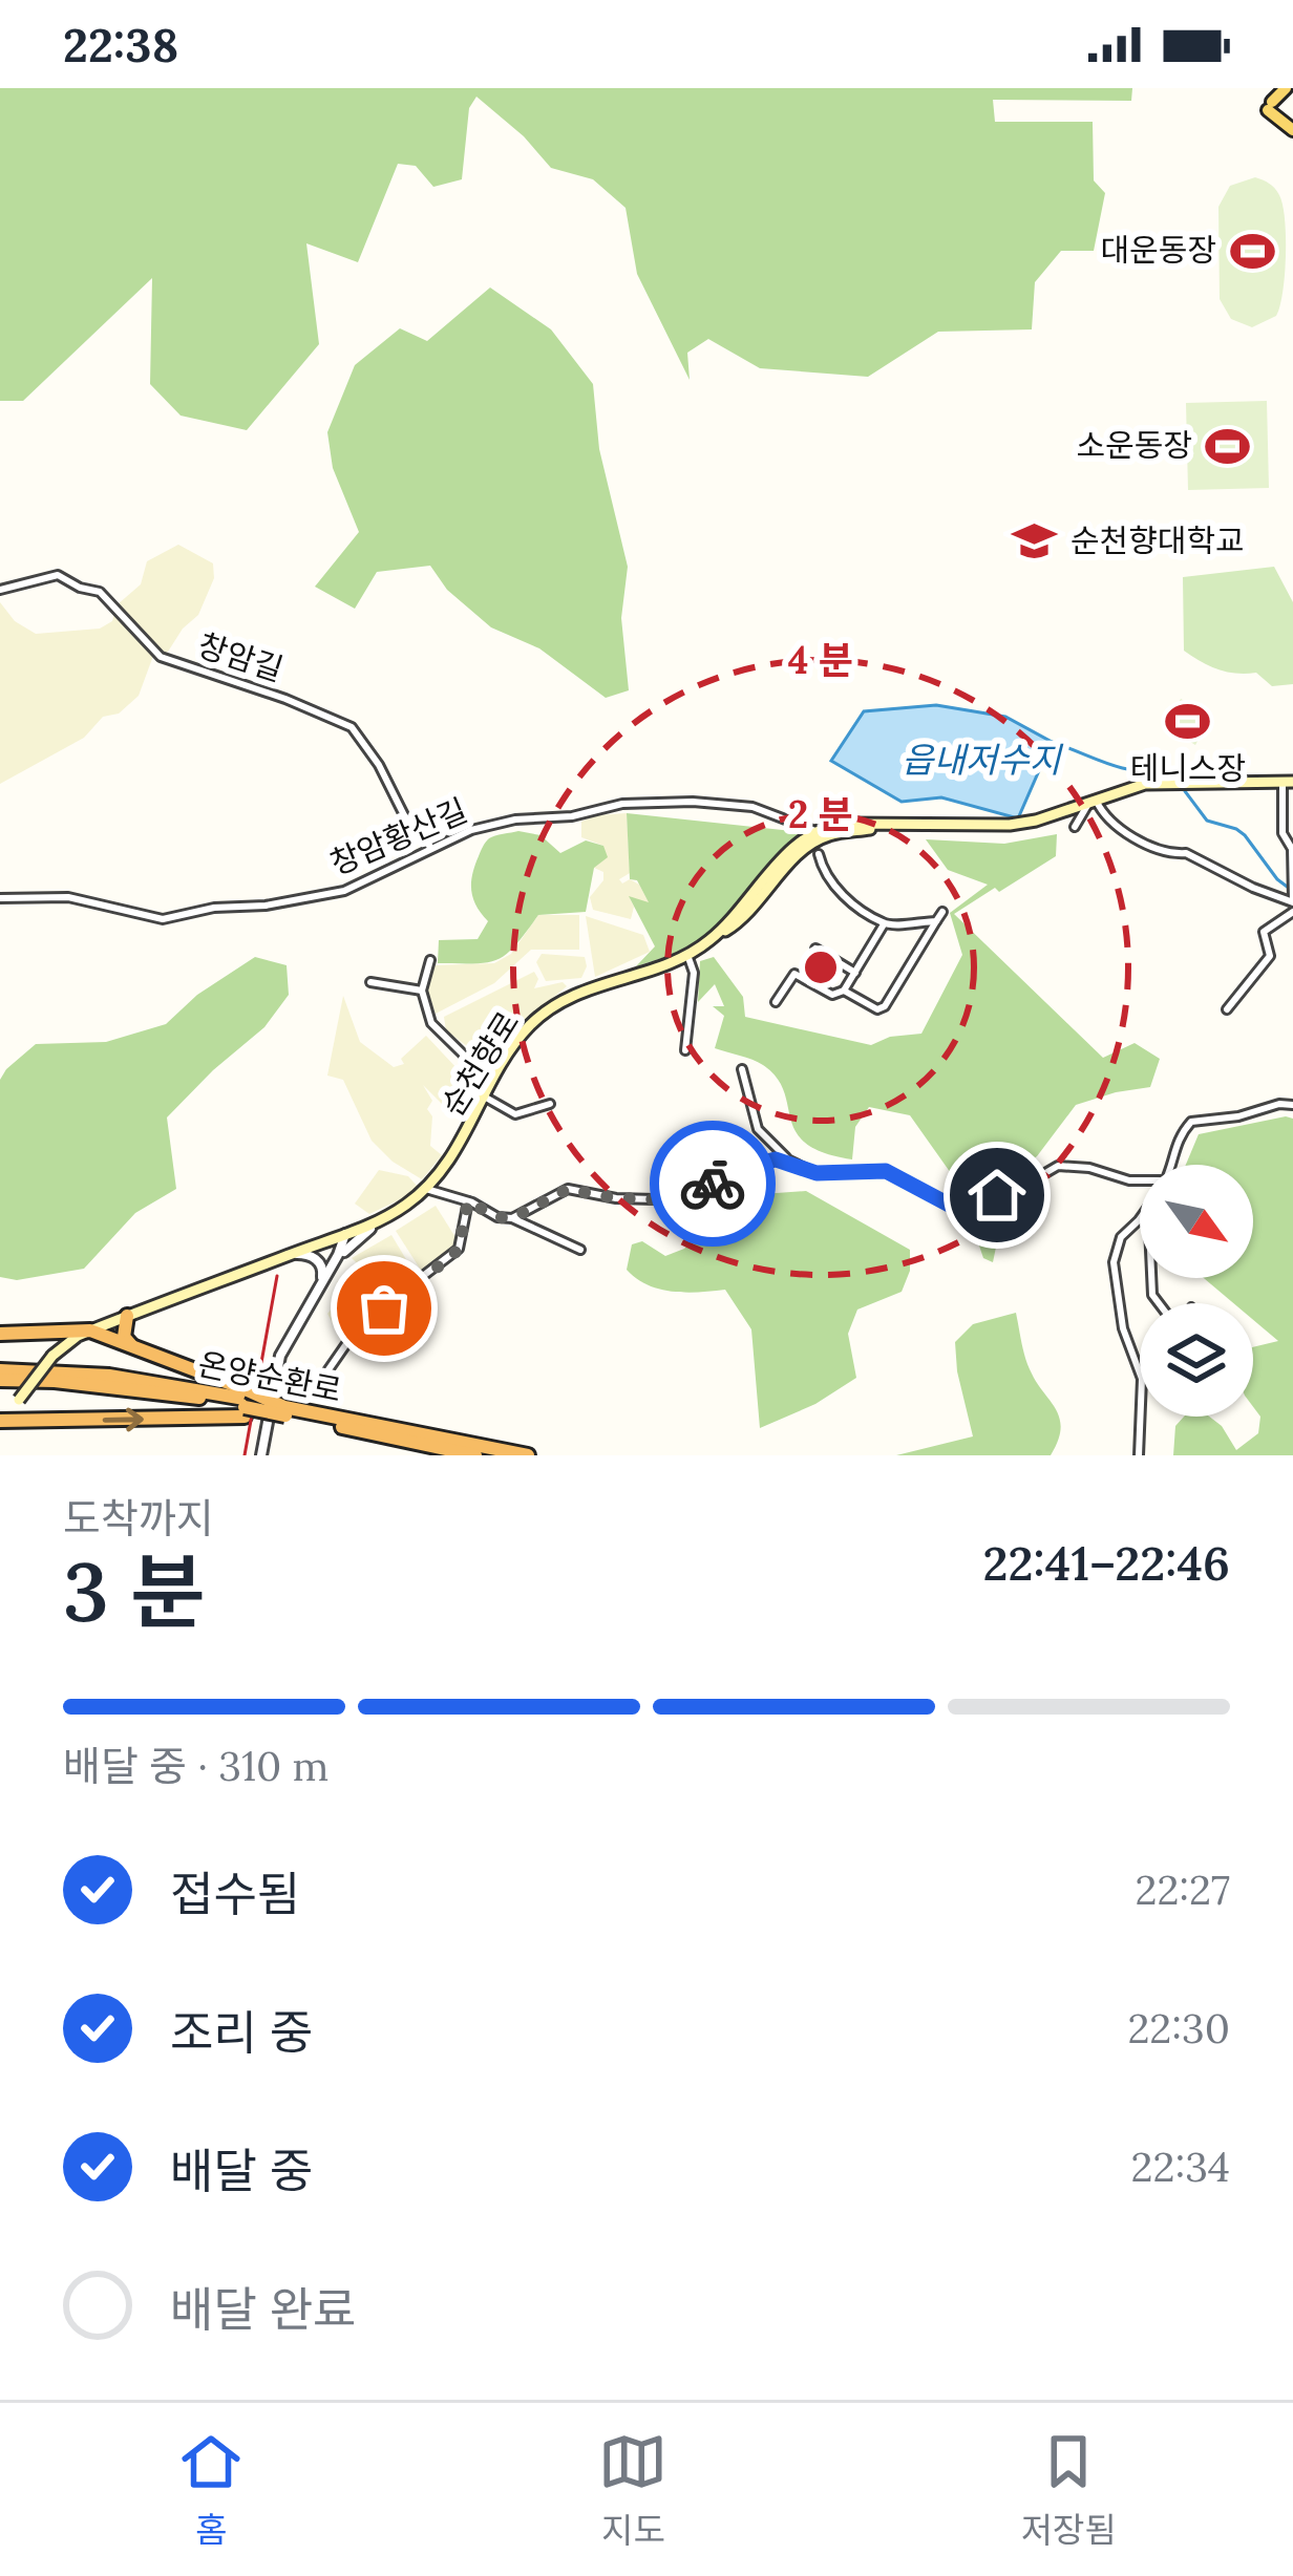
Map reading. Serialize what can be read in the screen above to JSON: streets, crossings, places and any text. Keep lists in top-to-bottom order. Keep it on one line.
{"streets":{"highway":["온양순환로"],"main road":["순천향로"],"street":["창암길","창암황산길"]},"crossings":[["창암길","창암황산길"],["창암황산길","순천향로"]],"water":["읍내저수지"],"places":{"sports":["대운동장","소운동장","테니스장"],"school or university":["순천향대학교"]},"north":"bottom right","page":{"status":"22:38","heading":["3 분","도착까지","22:41–22:46"],"bar":"배달 중 · 310 m","list":[["접수됨","22:27"],["조리 중","22:30"],["배달 중","22:34"],"배달 완료"],"tabs":["홈","지도","저장됨"]},"rings":["4 분","2 분"]}
